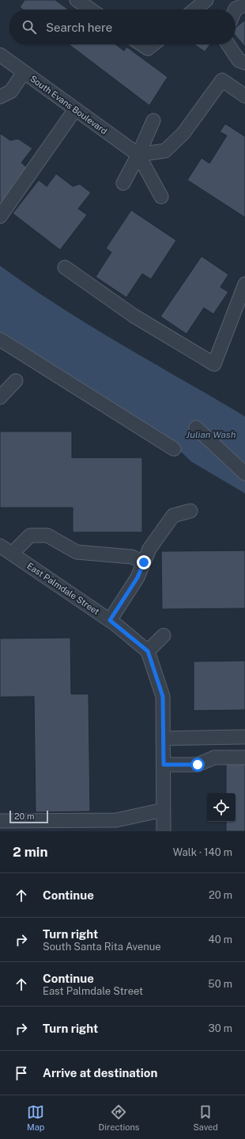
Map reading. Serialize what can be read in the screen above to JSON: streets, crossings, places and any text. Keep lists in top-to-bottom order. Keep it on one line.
{"streets":{"street":["South Evans Boulevard","East Palmdale Street"]},"water":["Julian Wash"],"scale_bar":"20 m","page":{"search":"Search here","scale":"20 m","heading":["2 min","Walk · 140 m"],"list":[["Continue","20 m"],["Turn right","South Santa Rita Avenue","40 m"],["Continue","East Palmdale Street","50 m"],["Turn right","30 m"],"Arrive at destination"],"nav":["Map","Directions","Saved"]}}
